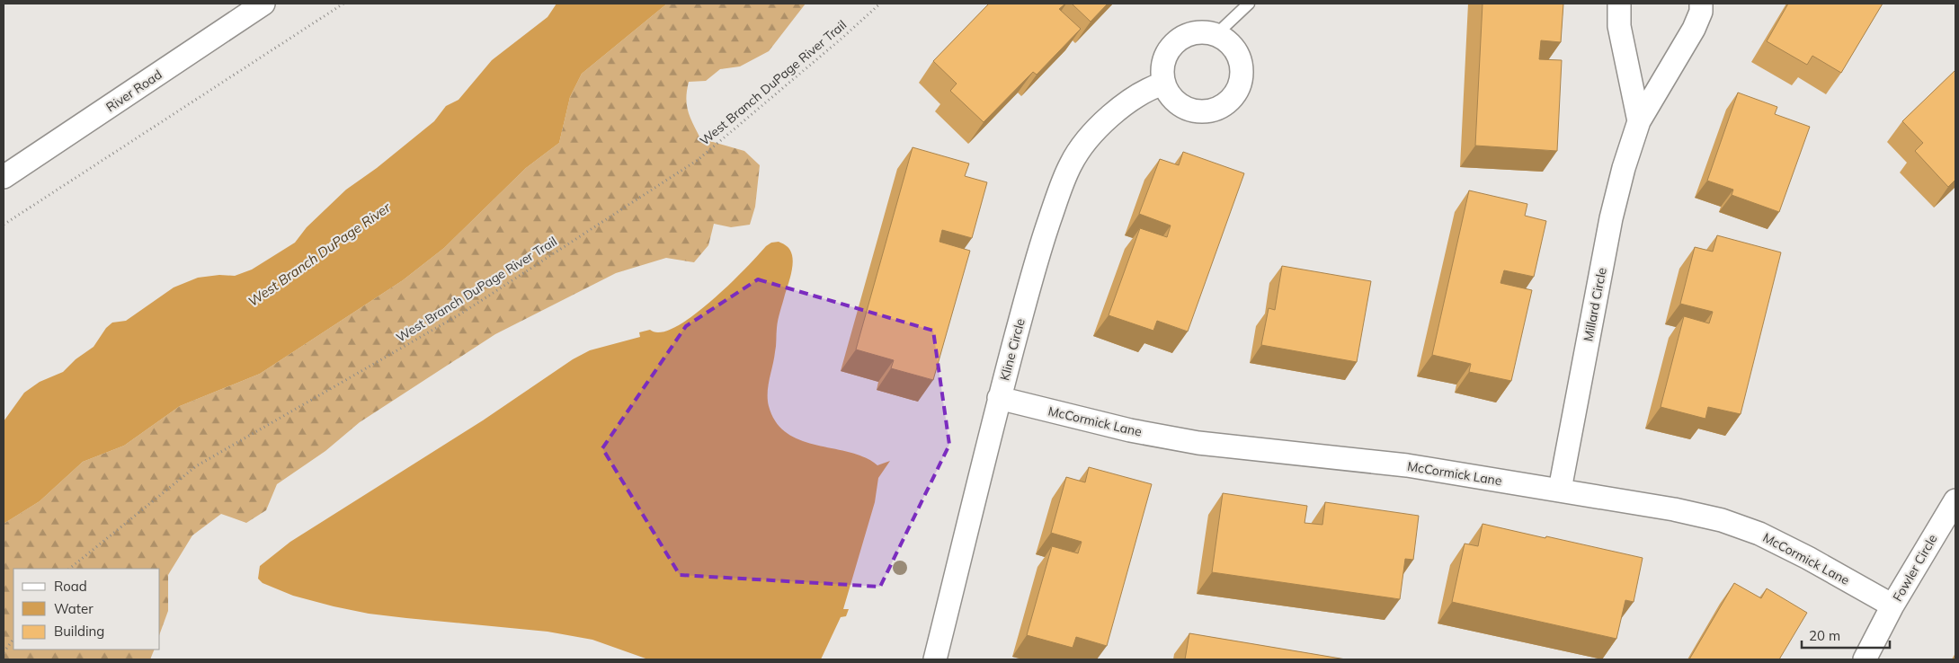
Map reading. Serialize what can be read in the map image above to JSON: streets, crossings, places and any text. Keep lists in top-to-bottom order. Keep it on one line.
{"streets":{"street":["River Road","Millard Circle","Kline Circle","McCormick Lane","Fowler Circle"],"path":["West Branch DuPage River Trail"]},"crossings":[["Millard Circle","McCormick Lane"],["Kline Circle","McCormick Lane"],["McCormick Lane","Fowler Circle"]],"water":["West Branch DuPage River"],"legend":["Road","Water","Building"],"scale_bar":"20 m"}
